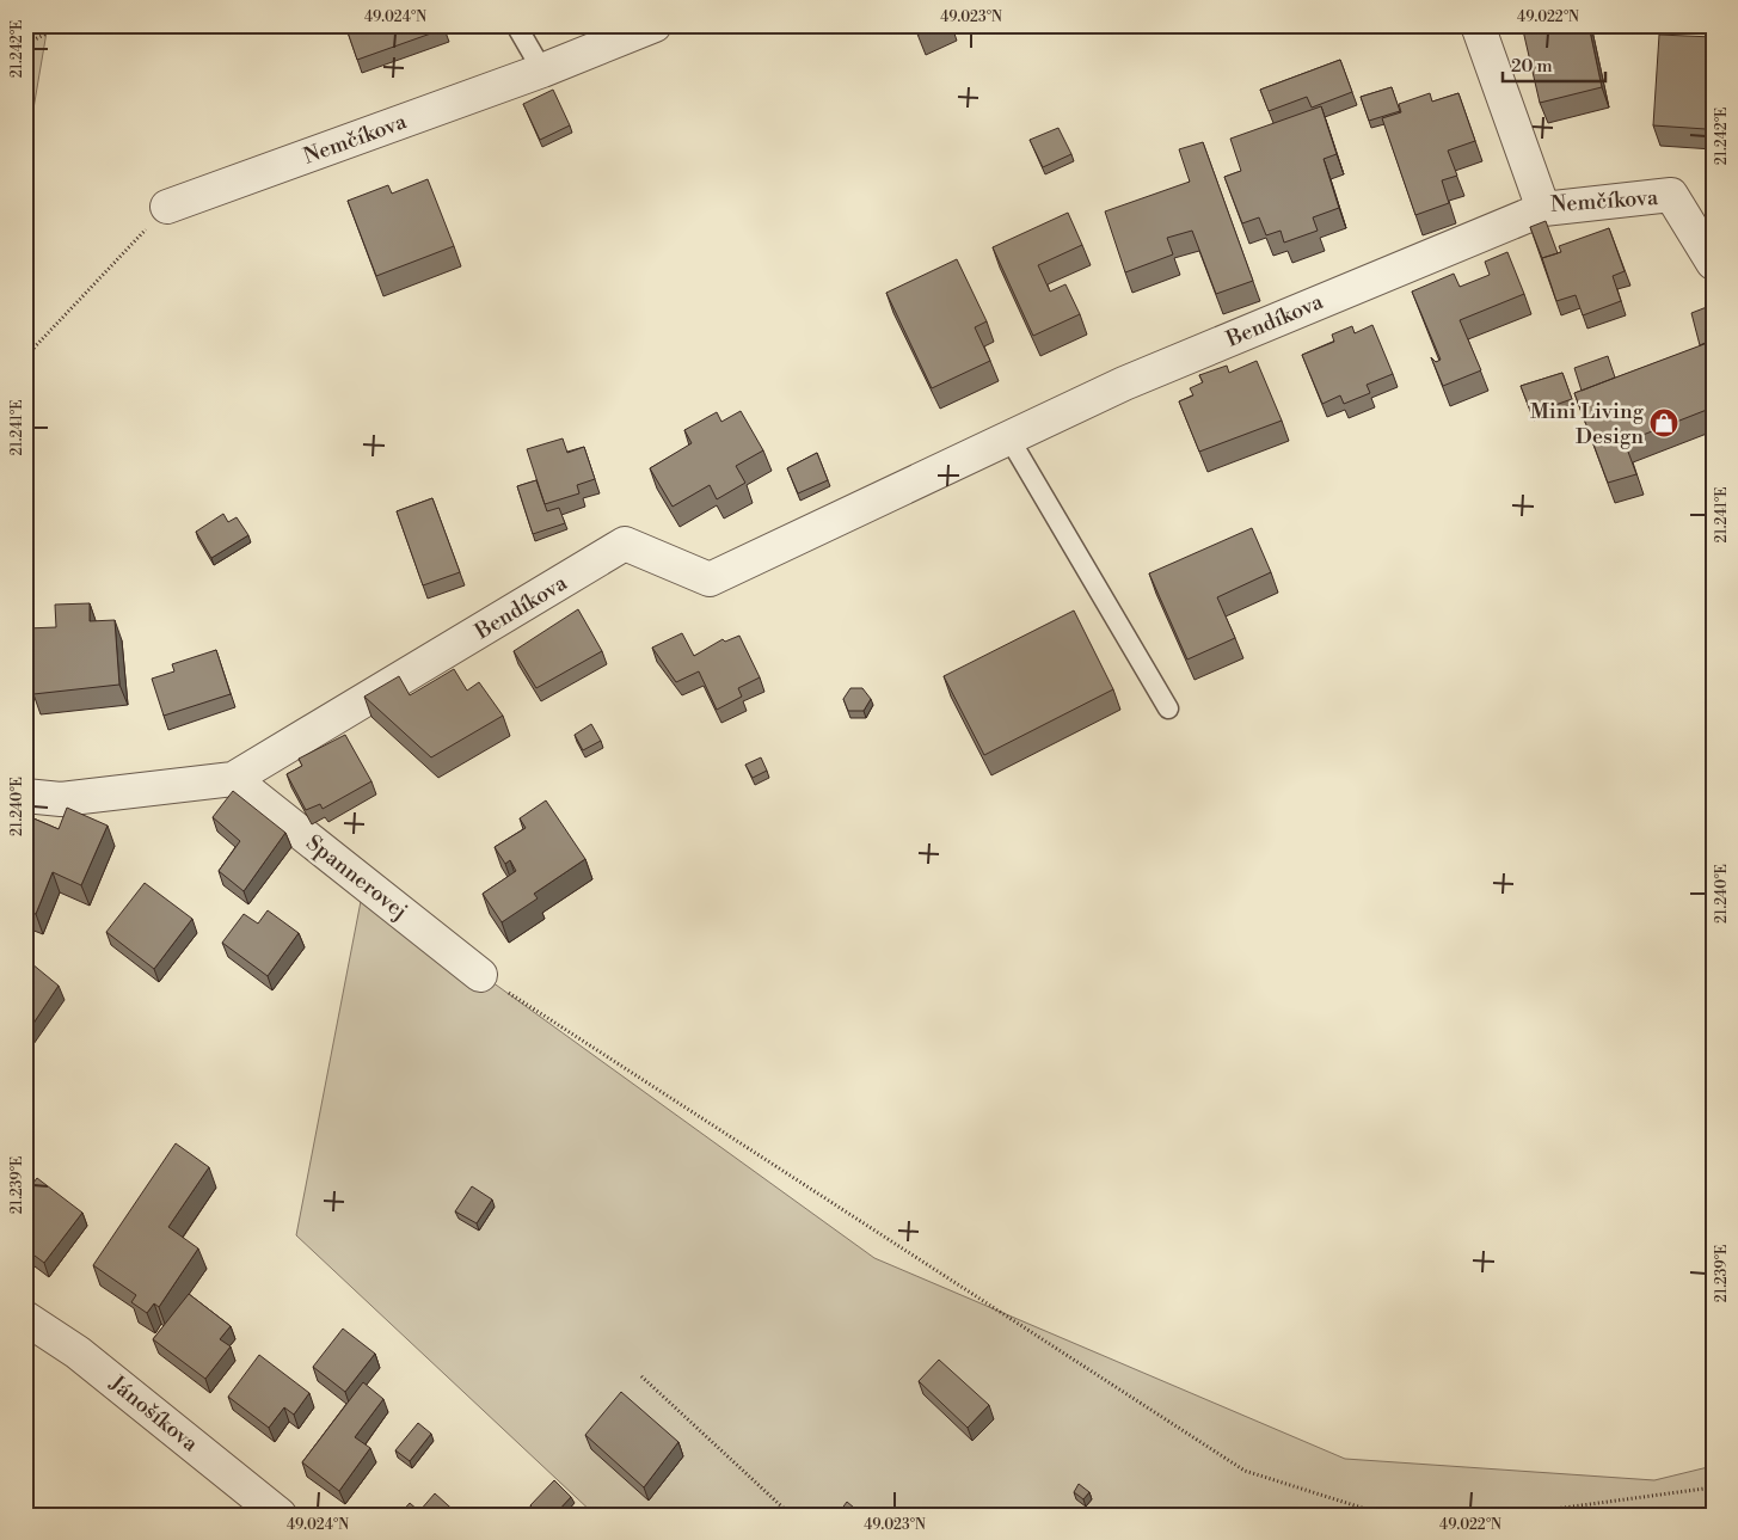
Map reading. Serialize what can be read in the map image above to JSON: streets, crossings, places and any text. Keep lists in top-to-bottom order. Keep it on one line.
{"streets":{"street":["Nemčíkova","Bendíkova","Spannerovej","Jánošíkova"]},"crossings":[["Nemčíkova","Bendíkova"],["Bendíkova","Spannerovej"]],"places":{"shop":["Mini Living Design"]},"scale_bar":"20 m","coordinates":["49.024°N","49.023°N","49.022°N","21.242°E","21.241°E","21.240°E","21.239°E"]}
